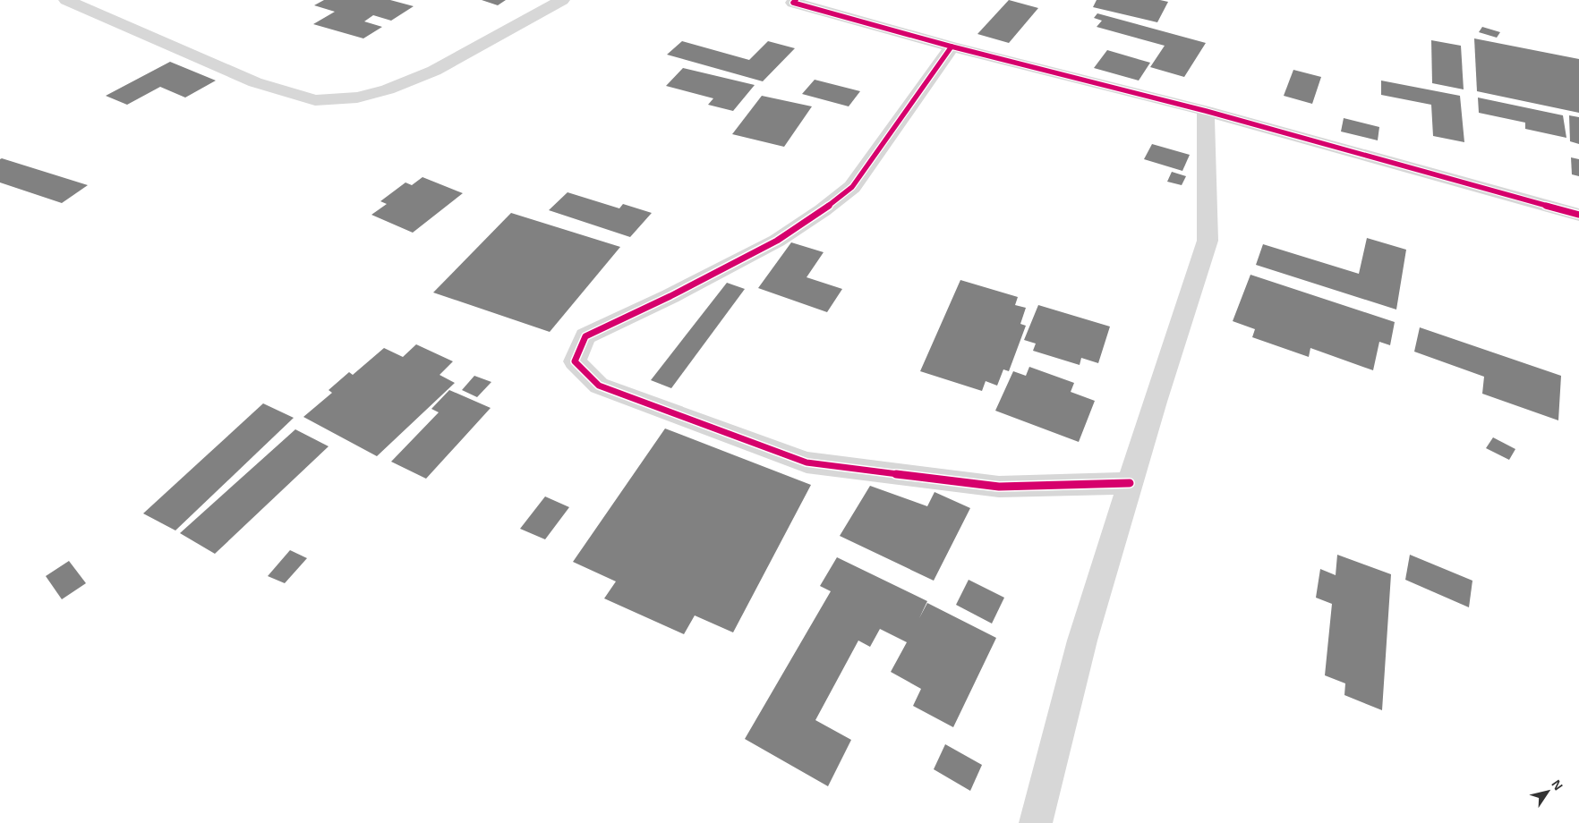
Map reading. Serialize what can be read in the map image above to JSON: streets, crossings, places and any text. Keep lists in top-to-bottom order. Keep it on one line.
{"north":"top right"}
